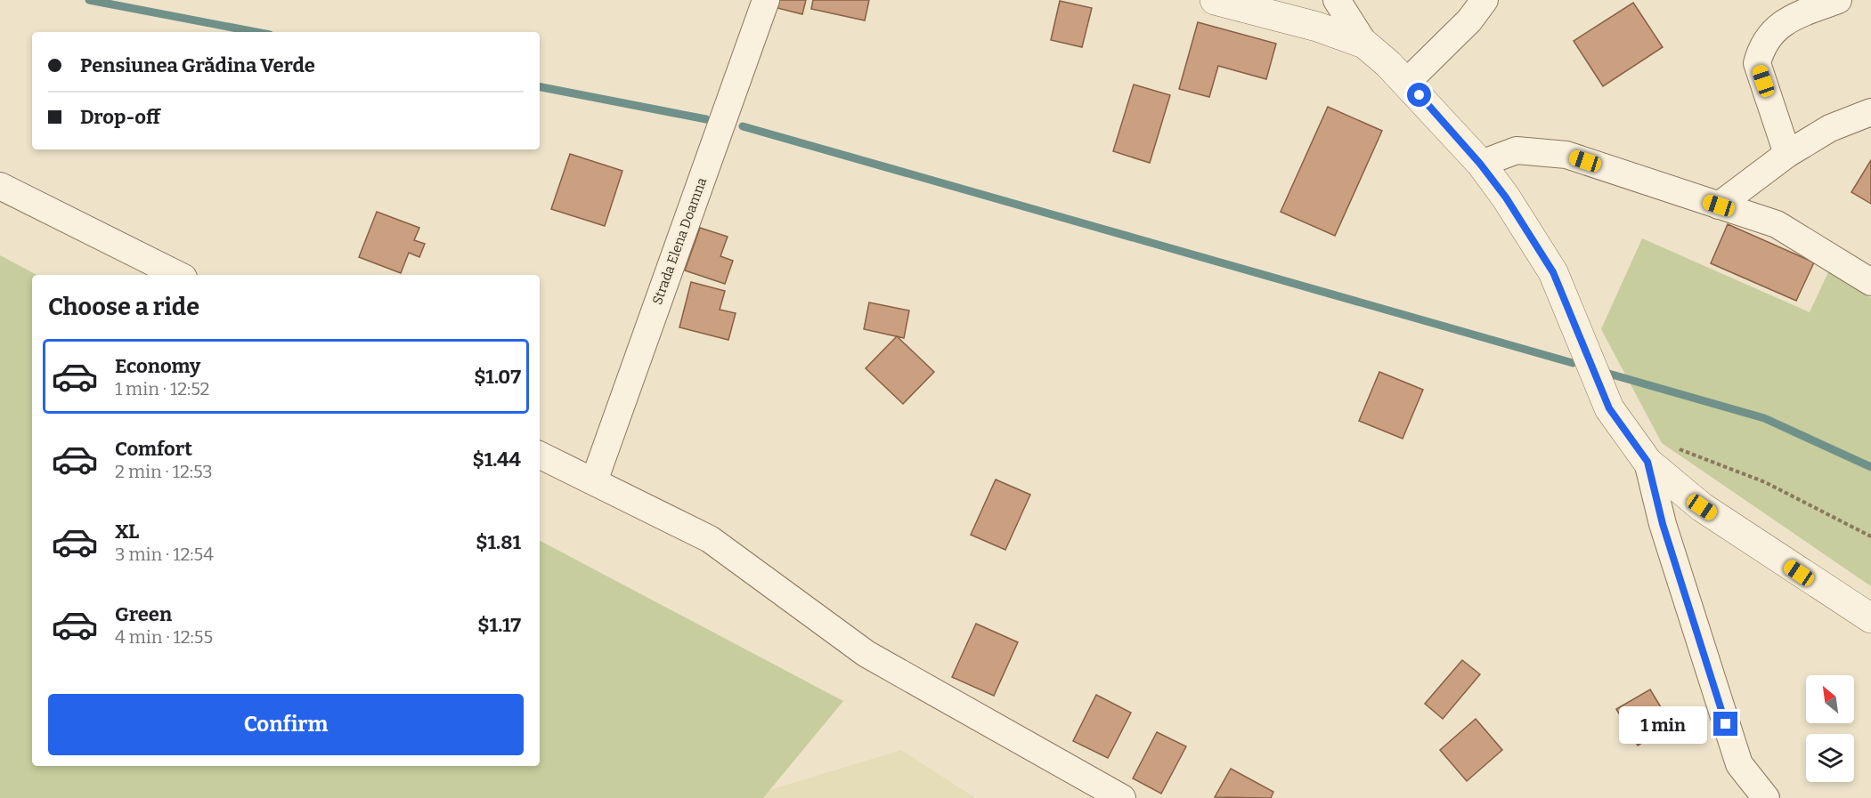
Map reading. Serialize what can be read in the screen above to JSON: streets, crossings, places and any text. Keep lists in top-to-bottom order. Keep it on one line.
{"streets":{"street":["Strada Elena Doamna"]},"north":"top left","page":{"banner":["Pensiunea Grădina Verde","Drop-off"],"heading":"Choose a ride","list":[{"name":"Economy","note":"1 min · 12:52","value":"$1.07"},{"name":"Comfort","note":"2 min · 12:53","value":"$1.44"},{"name":"XL","note":"3 min · 12:54","value":"$1.81"},{"name":"Green","note":"4 min · 12:55","value":"$1.17"}],"buttons":"Confirm","bubble":"1 min"}}
